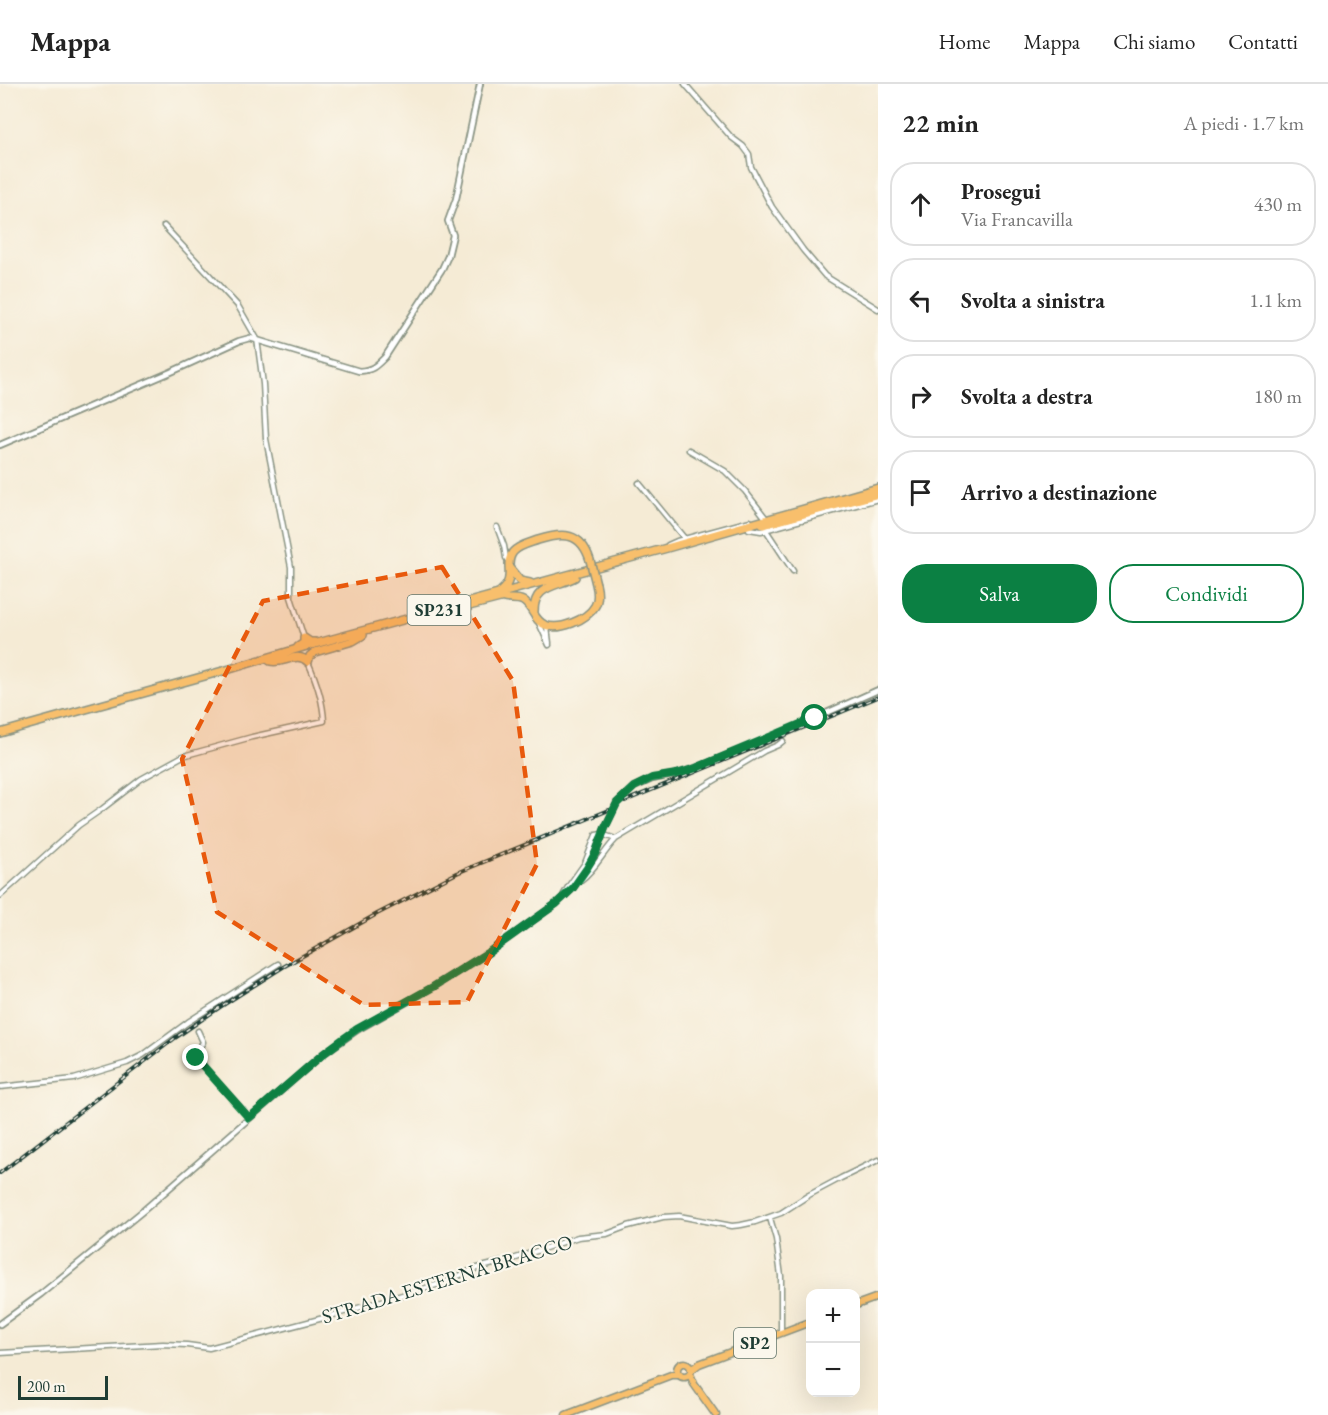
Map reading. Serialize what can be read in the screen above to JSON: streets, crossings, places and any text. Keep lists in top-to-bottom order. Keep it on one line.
{"streets":{"highway":["SP231"],"main road":["SP2"],"street":["STRADA ESTERNA BRACCO"]},"scale_bar":"200 m","page":{"header":"Mappa","nav":["Home","Mappa","Chi siamo","Contatti"],"heading":["22 min","A piedi · 1.7 km"],"list":[["Prosegui","Via Francavilla","430 m"],["Svolta a sinistra","1.1 km"],["Svolta a destra","180 m"],"Arrivo a destinazione"],"buttons":["Salva","Condividi"],"map_buttons":["+","−"],"scale":"200 m"}}
